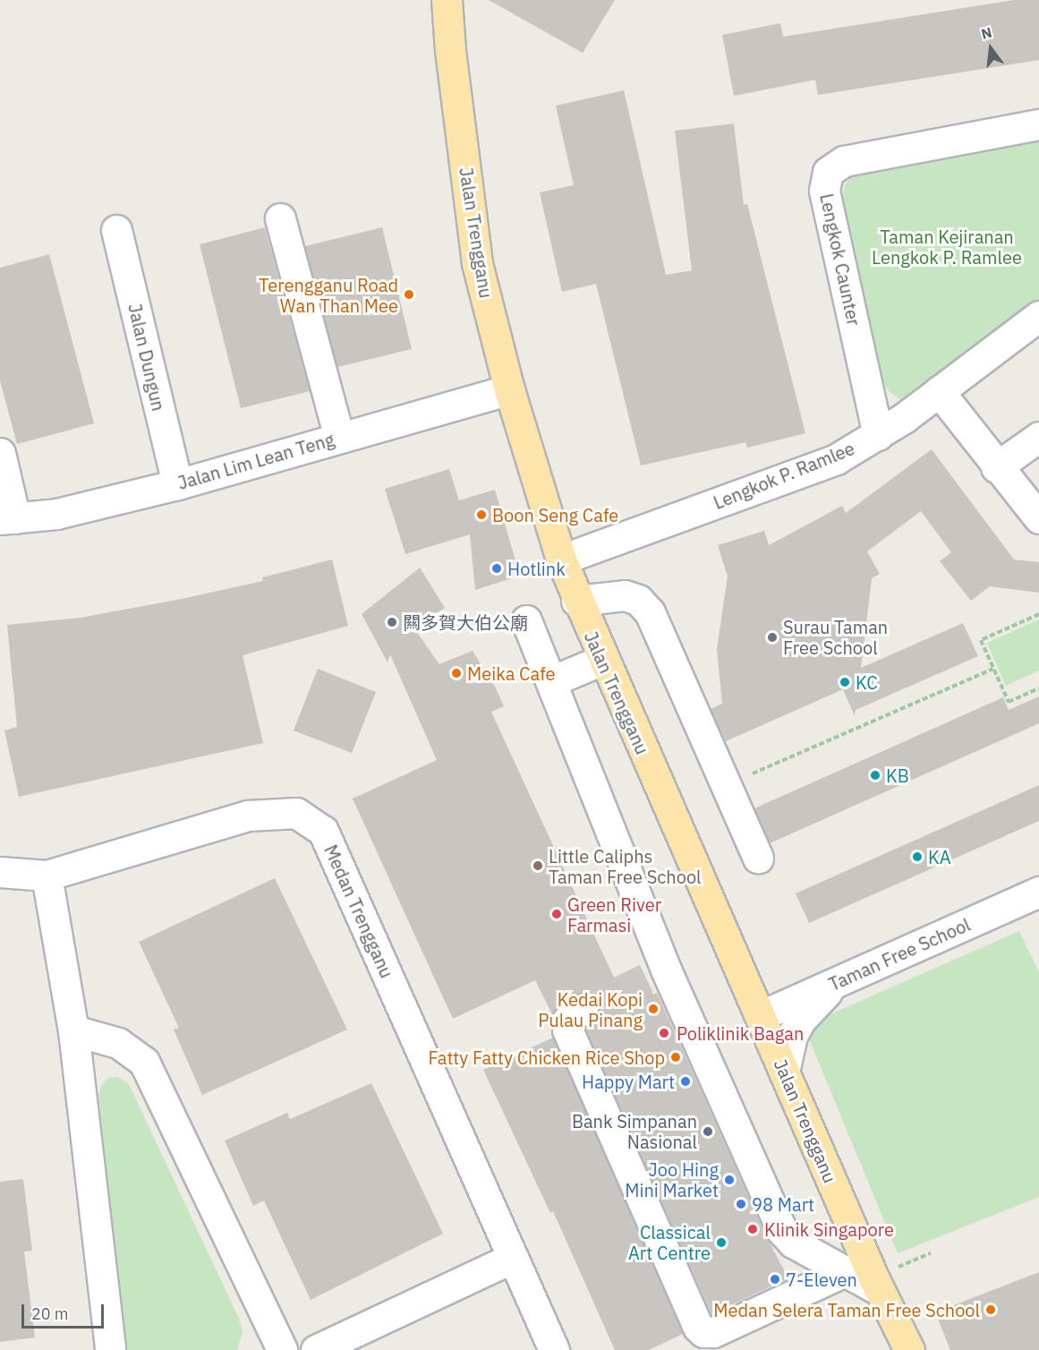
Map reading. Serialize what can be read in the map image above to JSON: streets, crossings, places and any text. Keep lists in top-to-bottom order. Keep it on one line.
{"streets":{"main road":["Jalan Trengganu"],"street":["Lengkok Caunter","Jalan Dungun","Jalan Lim Lean Teng","Lengkok P. Ramlee","Medan Trengganu","Taman Free School"]},"crossings":[["Jalan Trengganu","Jalan Lim Lean Teng"],["Jalan Trengganu","Lengkok P. Ramlee"],["Jalan Trengganu","Taman Free School"],["Lengkok Caunter","Lengkok P. Ramlee"],["Jalan Dungun","Jalan Lim Lean Teng"]],"parks":["Taman Kejiranan Lengkok P. Ramlee"],"places":["Terengganu Road Wan Than Mee","Boon Seng Cafe","Hotlink","闗多賀大伯公廟","Surau Taman Free School","Meika Cafe","KC","KB","KA","Little Caliphs Taman Free School","Green River Farmasi","Kedai Kopi Pulau Pinang","Poliklinik Bagan","Fatty Fatty Chicken Rice Shop","Happy Mart","Bank Simpanan Nasional","Joo Hing Mini Market","98 Mart","Klinik Singapore","Classical Art Centre","7-Eleven","Medan Selera Taman Free School"],"scale_bar":"20 m","north":"top"}
